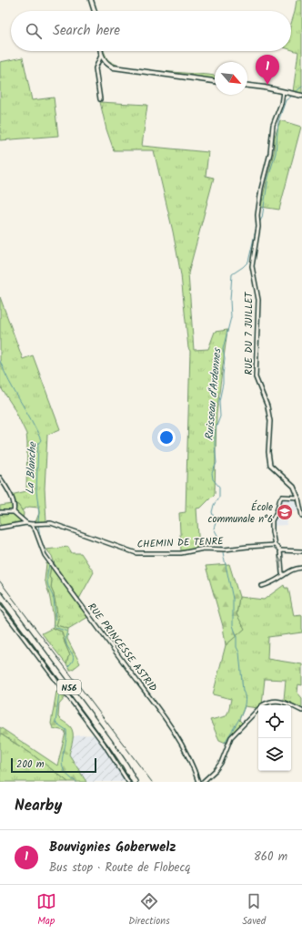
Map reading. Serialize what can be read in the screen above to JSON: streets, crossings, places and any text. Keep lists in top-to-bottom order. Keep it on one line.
{"streets":{"highway":["N56"],"street":["RUE DU 7 JUILLET","CHEMIN DE TENRE","RUE PRINCESSE ASTRID"]},"crossings":[["CHEMIN DE TENRE","RUE PRINCESSE ASTRID"]],"water":["Ruisseau d'Ardennes","La Blanche"],"places":{"school or university":["École communale n°6"]},"scale_bar":"200 m","north":"bottom right","page":{"search":"Search here","pins":"1","scale":"200 m","heading":"Nearby","list":[{"mark":"1","name":"Bouvignies Goberwelz","note":"Bus stop · Route de Flobecq","value":"860 m"}],"nav":["Map","Directions","Saved"]}}
